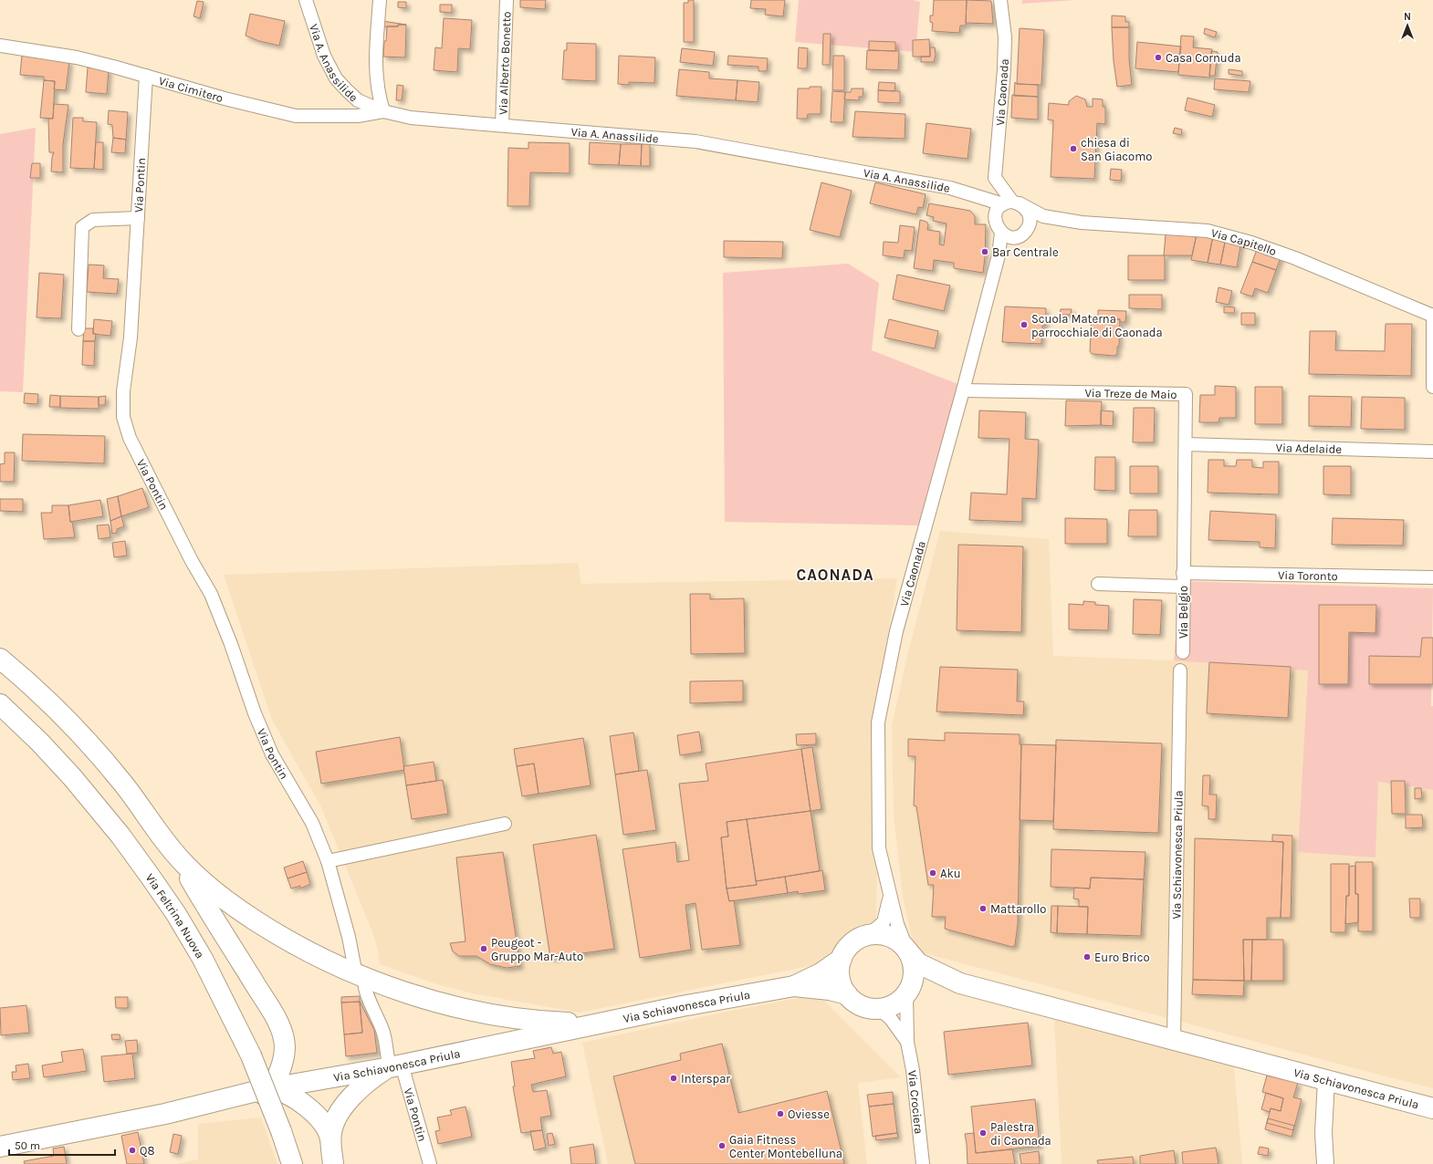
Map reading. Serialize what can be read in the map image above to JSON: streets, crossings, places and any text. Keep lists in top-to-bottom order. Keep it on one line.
{"streets":{"main road":["Via Schiavonesca Priula","Via Feltrina Nuova"],"street":["Via A. Anassilide","Via Alberto Bonetto","Via Cimitero","Via Caonada","Via Pontin","Via Capitello","Via Treze de Maio","Via Adelaide","Via Toronto","Via Belgio","Via Crociera"]},"crossings":[["Via A. Anassilide","Via Alberto Bonetto"],["Via A. Anassilide","Via Cimitero"],["Via A. Anassilide","Via Caonada"],["Via A. Anassilide","Via Capitello"],["Via Cimitero","Via Pontin"],["Via Caonada","Via Capitello"],["Via Caonada","Via Treze de Maio"],["Via Caonada","Via Schiavonesca Priula"],["Via Caonada","Via Crociera"],["Via Pontin","Via Schiavonesca Priula"],["Via Treze de Maio","Via Adelaide"],["Via Treze de Maio","Via Toronto"],["Via Treze de Maio","Via Belgio"],["Via Toronto","Via Belgio"],["Via Schiavonesca Priula","Via Crociera"]],"districts":["CAONADA"],"places":["Casa Cornuda","chiesa di San Giacomo","Bar Centrale","Scuola Materna parrocchiale di Caonada","Aku","Mattarollo","Peugeot - Gruppo Mar-Auto","Euro Brico","Interspar","Oviesse","Palestra di Caonada","Gaia Fitness Center Montebelluna","Q8"],"scale_bar":"50 m","north":"top"}
